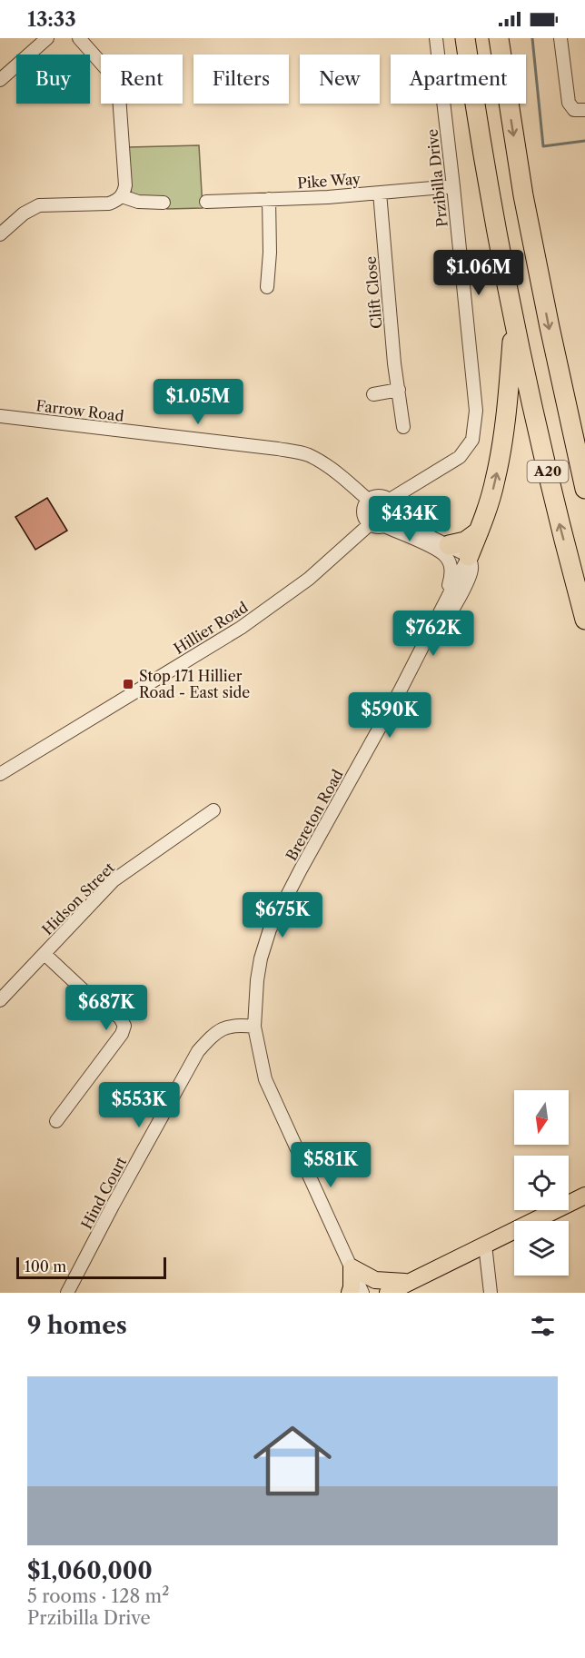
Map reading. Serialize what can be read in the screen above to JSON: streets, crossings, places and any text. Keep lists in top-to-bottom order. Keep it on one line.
{"streets":{"highway":["A20"],"street":["Przibilla Drive","Pike Way","Clift Close","Farrow Road","Hillier Road","Brereton Road","Hidson Street","Hind Court"]},"crossings":[["Przibilla Drive","Pike Way"],["Przibilla Drive","Farrow Road"],["Przibilla Drive","Hillier Road"],["Przibilla Drive","Brereton Road"],["Pike Way","Clift Close"],["Farrow Road","Hillier Road"],["Farrow Road","Brereton Road"],["Hillier Road","Brereton Road"],["Brereton Road","Hind Court"]],"places":{"transit":["Stop 171 Hillier Road - East side"]},"scale_bar":"100 m","north":"bottom","page":{"status":"13:33","chip":["Buy","Rent","Filters","New","Apartment"],"price":["$1.06M","$1.05M","$434K","$762K","$590K","$675K","$687K","$553K","$581K"],"scale":"100 m","heading":"9 homes","list":[{"name":"$1,060,000","note":"5 rooms · 128 m² · Przibilla Drive"}]}}
